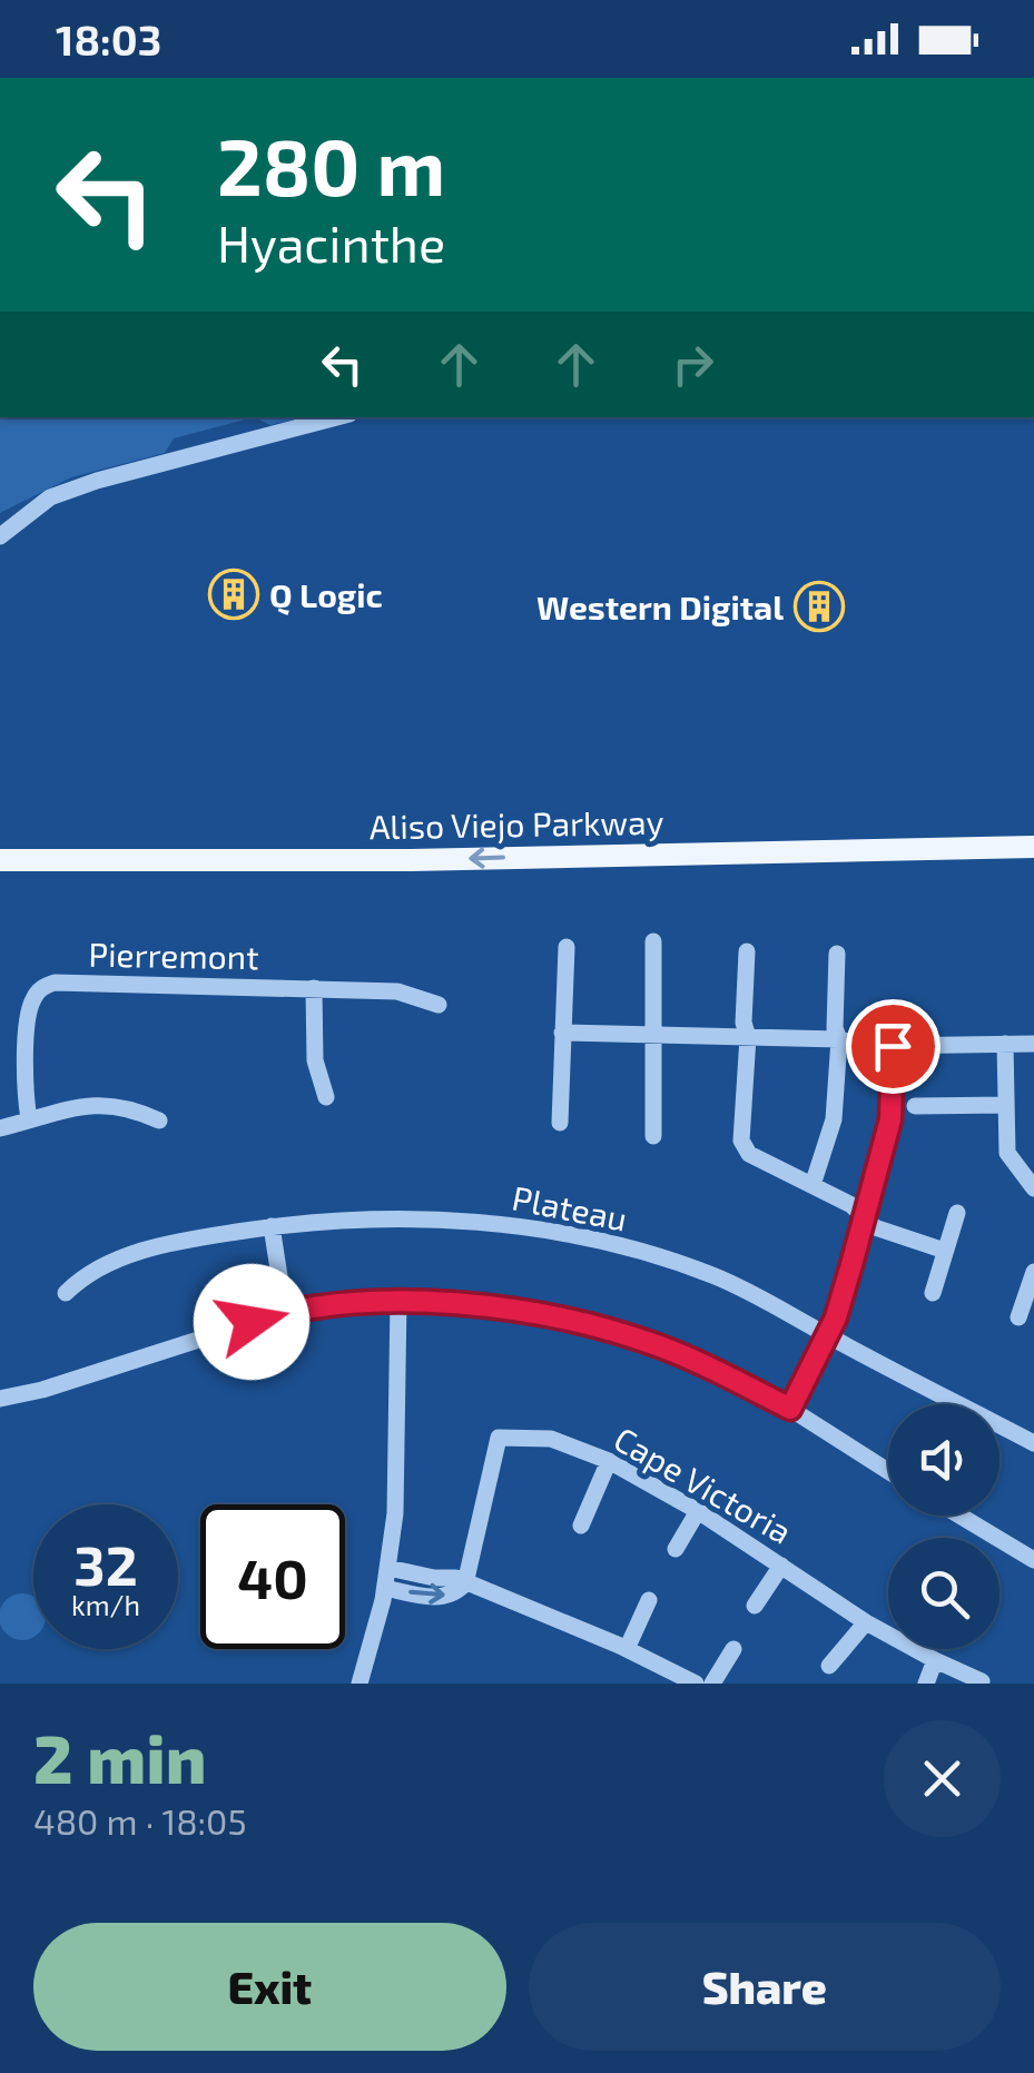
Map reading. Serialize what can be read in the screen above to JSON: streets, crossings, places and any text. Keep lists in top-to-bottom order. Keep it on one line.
{"streets":{"main road":["Aliso Viejo Parkway"],"street":["Pierremont","Plateau","Cape Victoria"]},"one_way":["Aliso Viejo Parkway"],"places":{"building":["Q Logic","Western Digital"]},"page":{"status":"18:03","turn":["280 m","Hyacinthe"],"speed":"32 km/h","limit":"40","heading":["2 min","480 m · 18:05"],"buttons":["Exit","Share"]}}
